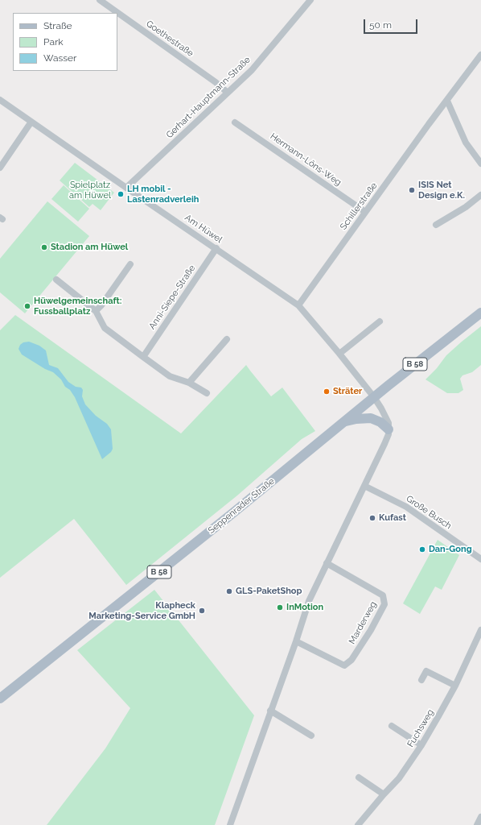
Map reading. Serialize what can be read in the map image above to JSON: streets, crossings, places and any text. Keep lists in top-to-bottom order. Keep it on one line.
{"streets":{"main road":["B 58","Seppenrader Straße"],"street":["Goethestraße","Gerhart-Hauptmann-Straße","Hermann-Löns-Weg","Schillerstraße","Am Hüwel","Anni-Siepe-Straße","Große Busch","Marderweg","Fuchsweg"]},"crossings":[["Goethestraße","Gerhart-Hauptmann-Straße"],["Gerhart-Hauptmann-Straße","Am Hüwel"],["Hermann-Löns-Weg","Schillerstraße"],["Schillerstraße","Am Hüwel"],["Am Hüwel","Anni-Siepe-Straße"],["Am Hüwel","Seppenrader Straße"]],"parks":["Spielplatz am Hüwel"],"places":["ISIS Net Design e.K.","LH mobil - Lastenradverleih","Stadion am Hüwel","Hüwelgemeinschaft: Fussballplatz","Sträter","Kufast","Dan-Gong","GLS-PaketShop","InMotion","Klapheck Marketing-Service GmbH"],"legend":["Straße","Park","Wasser"],"scale_bar":"50 m"}
